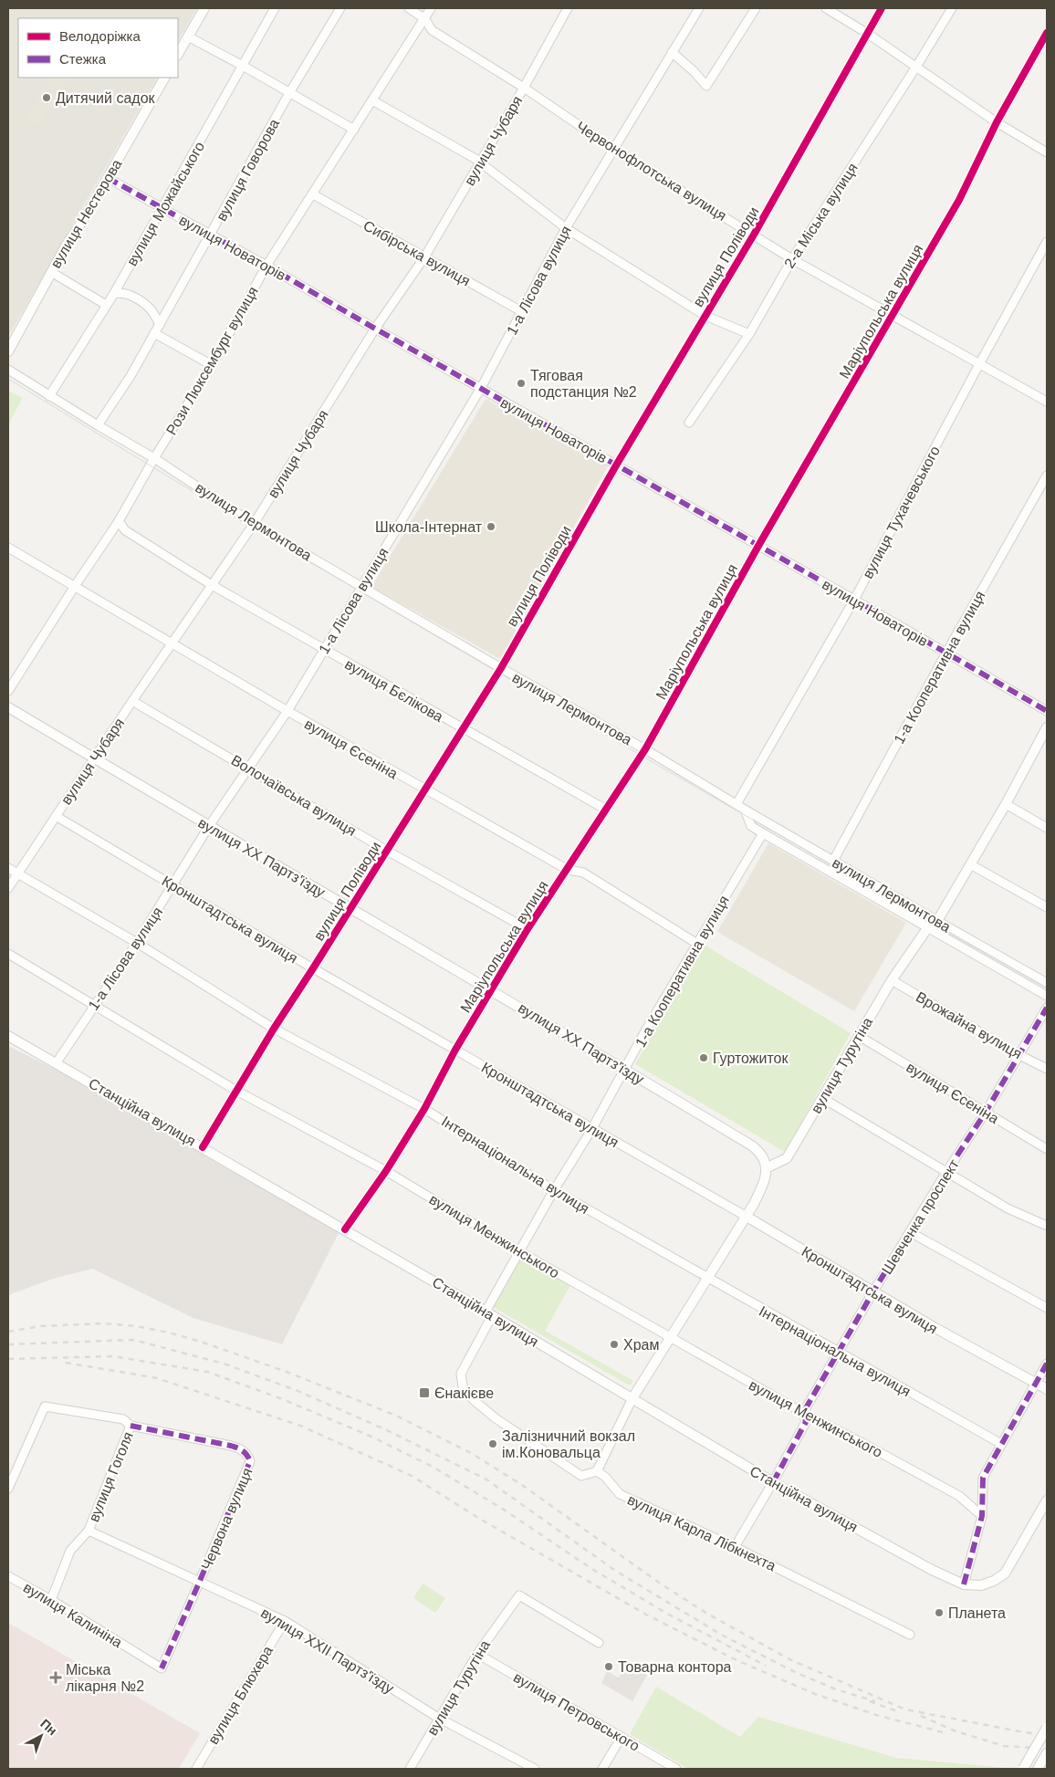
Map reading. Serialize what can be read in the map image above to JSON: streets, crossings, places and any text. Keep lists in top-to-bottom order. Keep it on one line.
{"streets":{"street":["вулиця Чубаря","вулиця Говорова","Червонофлотська вулиця","вулиця Можайського","вулиця Нестерова","2-а Міська вулиця","вулиця Новаторів","Сибірська вулиця","вулиця Поліводи","1-а Лісова вулиця","Маріупольська вулиця","Рози Люксембург вулиця","вулиця Тухачевського","вулиця Лермонтова","1-а Кооперативна вулиця","вулиця Бєлікова","вулиця Єсеніна","Волочаївська вулиця","вулиця XX Партз'їзду","Кронштадтська вулиця","Врожайна вулиця","вулиця Турутіна","Станційна вулиця","Інтернаціональна вулиця","Шевченка проспект","вулиця Менжинського","вулиця Гоголя","Червона вулиця","вулиця Карла Лібкнехта","вулиця Калиніна","вулиця XXII Партз'їзду","вулиця Блюхера","вулиця Петровського"]},"crossings":[["вулиця Чубаря","Червонофлотська вулиця"],["вулиця Чубаря","вулиця Новаторів"],["вулиця Чубаря","Сибірська вулиця"],["вулиця Чубаря","вулиця Лермонтова"],["вулиця Чубаря","вулиця Бєлікова"],["вулиця Чубаря","вулиця Єсеніна"],["вулиця Чубаря","Волочаївська вулиця"],["вулиця Чубаря","вулиця XX Партз'їзду"],["вулиця Чубаря","Кронштадтська вулиця"],["вулиця Чубаря","Інтернаціональна вулиця"],["вулиця Говорова","вулиця Новаторів"],["вулиця Говорова","вулиця Лермонтова"],["Червонофлотська вулиця","2-а Міська вулиця"],["Червонофлотська вулиця","вулиця Поліводи"],["Червонофлотська вулиця","1-а Лісова вулиця"],["Червонофлотська вулиця","Маріупольська вулиця"],["Червонофлотська вулиця","Рози Люксембург вулиця"],["Червонофлотська вулиця","вулиця Тухачевського"],["вулиця Можайського","вулиця Новаторів"],["вулиця Можайського","вулиця Лермонтова"],["вулиця Нестерова","вулиця Новаторів"],["вулиця Новаторів","вулиця Поліводи"],["вулиця Новаторів","1-а Лісова вулиця"],["вулиця Новаторів","Маріупольська вулиця"],["вулиця Новаторів","Рози Люксембург вулиця"],["вулиця Новаторів","вулиця Тухачевського"],["вулиця Новаторів","1-а Кооперативна вулиця"],["Сибірська вулиця","1-а Лісова вулиця"],["Сибірська вулиця","Рози Люксембург вулиця"],["вулиця Поліводи","вулиця Лермонтова"],["вулиця Поліводи","вулиця Бєлікова"],["вулиця Поліводи","вулиця Єсеніна"],["вулиця Поліводи","Волочаївська вулиця"],["вулиця Поліводи","вулиця XX Партз'їзду"],["вулиця Поліводи","Кронштадтська вулиця"],["вулиця Поліводи","Станційна вулиця"],["вулиця Поліводи","Інтернаціональна вулиця"],["вулиця Поліводи","вулиця Менжинського"],["1-а Лісова вулиця","вулиця Лермонтова"],["1-а Лісова вулиця","вулиця Бєлікова"],["1-а Лісова вулиця","вулиця Єсеніна"],["1-а Лісова вулиця","Волочаївська вулиця"],["1-а Лісова вулиця","вулиця XX Партз'їзду"],["1-а Лісова вулиця","Кронштадтська вулиця"],["1-а Лісова вулиця","Станційна вулиця"],["1-а Лісова вулиця","Інтернаціональна вулиця"],["1-а Лісова вулиця","вулиця Менжинського"],["Маріупольська вулиця","вулиця Лермонтова"],["Маріупольська вулиця","вулиця Бєлікова"],["Маріупольська вулиця","вулиця Єсеніна"],["Маріупольська вулиця","Волочаївська вулиця"],["Маріупольська вулиця","вулиця XX Партз'їзду"],["Маріупольська вулиця","Кронштадтська вулиця"],["Маріупольська вулиця","Станційна вулиця"],["Маріупольська вулиця","Інтернаціональна вулиця"],["Маріупольська вулиця","вулиця Менжинського"],["Рози Люксембург вулиця","вулиця Лермонтова"],["Рози Люксембург вулиця","вулиця Бєлікова"],["Рози Люксембург вулиця","вулиця Єсеніна"],["вулиця Тухачевського","вулиця Лермонтова"],["вулиця Лермонтова","1-а Кооперативна вулиця"],["вулиця Лермонтова","вулиця Турутіна"],["1-а Кооперативна вулиця","вулиця Єсеніна"],["1-а Кооперативна вулиця","вулиця XX Партз'їзду"],["1-а Кооперативна вулиця","Кронштадтська вулиця"],["1-а Кооперативна вулиця","Станційна вулиця"],["1-а Кооперативна вулиця","Інтернаціональна вулиця"],["1-а Кооперативна вулиця","вулиця Менжинського"],["вулиця Єсеніна","вулиця Турутіна"],["вулиця Єсеніна","Шевченка проспект"],["вулиця XX Партз'їзду","вулиця Турутіна"],["Кронштадтська вулиця","Шевченка проспект"],["Врожайна вулиця","вулиця Турутіна"],["Врожайна вулиця","Шевченка проспект"],["вулиця Турутіна","вулиця XXII Партз'їзду"],["вулиця Турутіна","вулиця Петровського"],["Станційна вулиця","Шевченка проспект"],["Інтернаціональна вулиця","Шевченка проспект"],["Шевченка проспект","вулиця Менжинського"],["Шевченка проспект","вулиця Карла Лібкнехта"],["вулиця Гоголя","Червона вулиця"],["вулиця Гоголя","вулиця Калиніна"],["вулиця Гоголя","вулиця XXII Партз'їзду"],["Червона вулиця","вулиця Калиніна"],["Червона вулиця","вулиця XXII Партз'їзду"],["вулиця XXII Партз'їзду","вулиця Блюхера"]],"places":{"other":["Дитячий садок","Тяговая подстанция №2","Школа-Інтернат","Гуртожиток","Храм","Залізничний вокзал ім.Коновальца","Планета","Товарна контора"],"transit":["Єнакієве"],"health":["Міська лікарня №2"]},"legend":["Велодоріжка","Стежка"],"north":"top right"}
